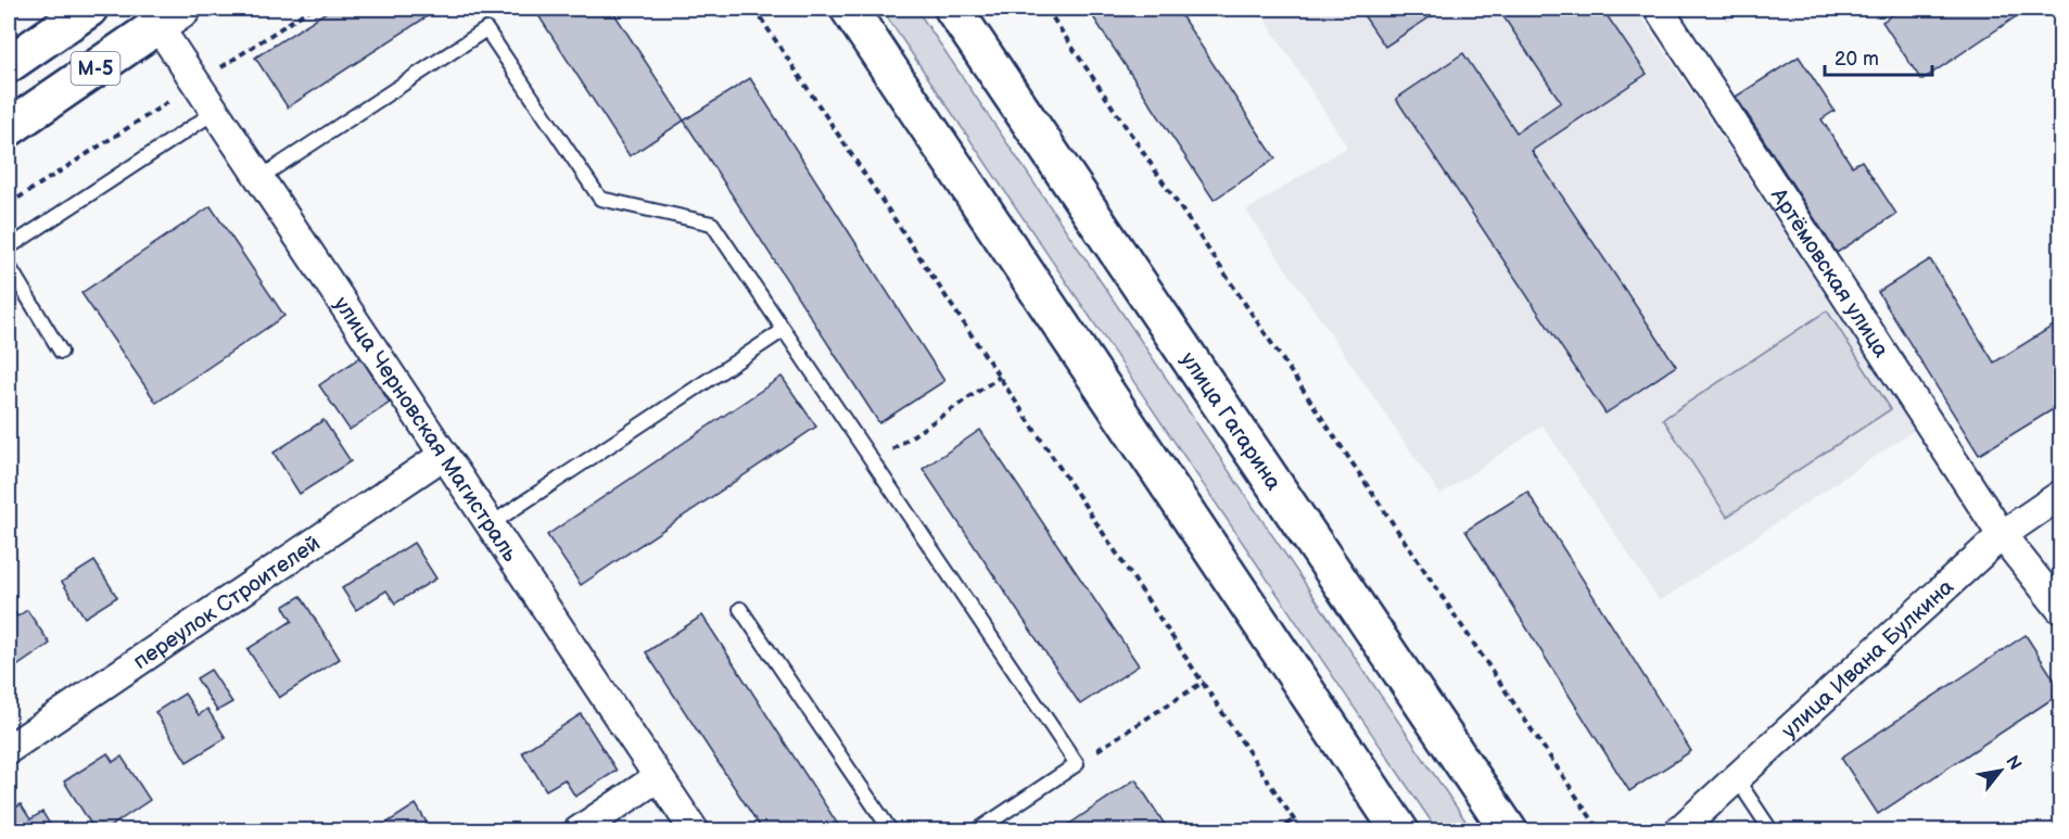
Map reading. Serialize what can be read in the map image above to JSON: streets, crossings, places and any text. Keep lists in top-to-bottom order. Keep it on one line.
{"streets":{"main road":["М-5","улица Гагарина"],"street":["Артёмовская улица","улица Черновская Магистраль","переулок Строителей","улица Ивана Булкина"]},"crossings":[["М-5","улица Черновская Магистраль"],["Артёмовская улица","улица Ивана Булкина"],["улица Черновская Магистраль","переулок Строителей"]],"scale_bar":"20 m","north":"top right"}
